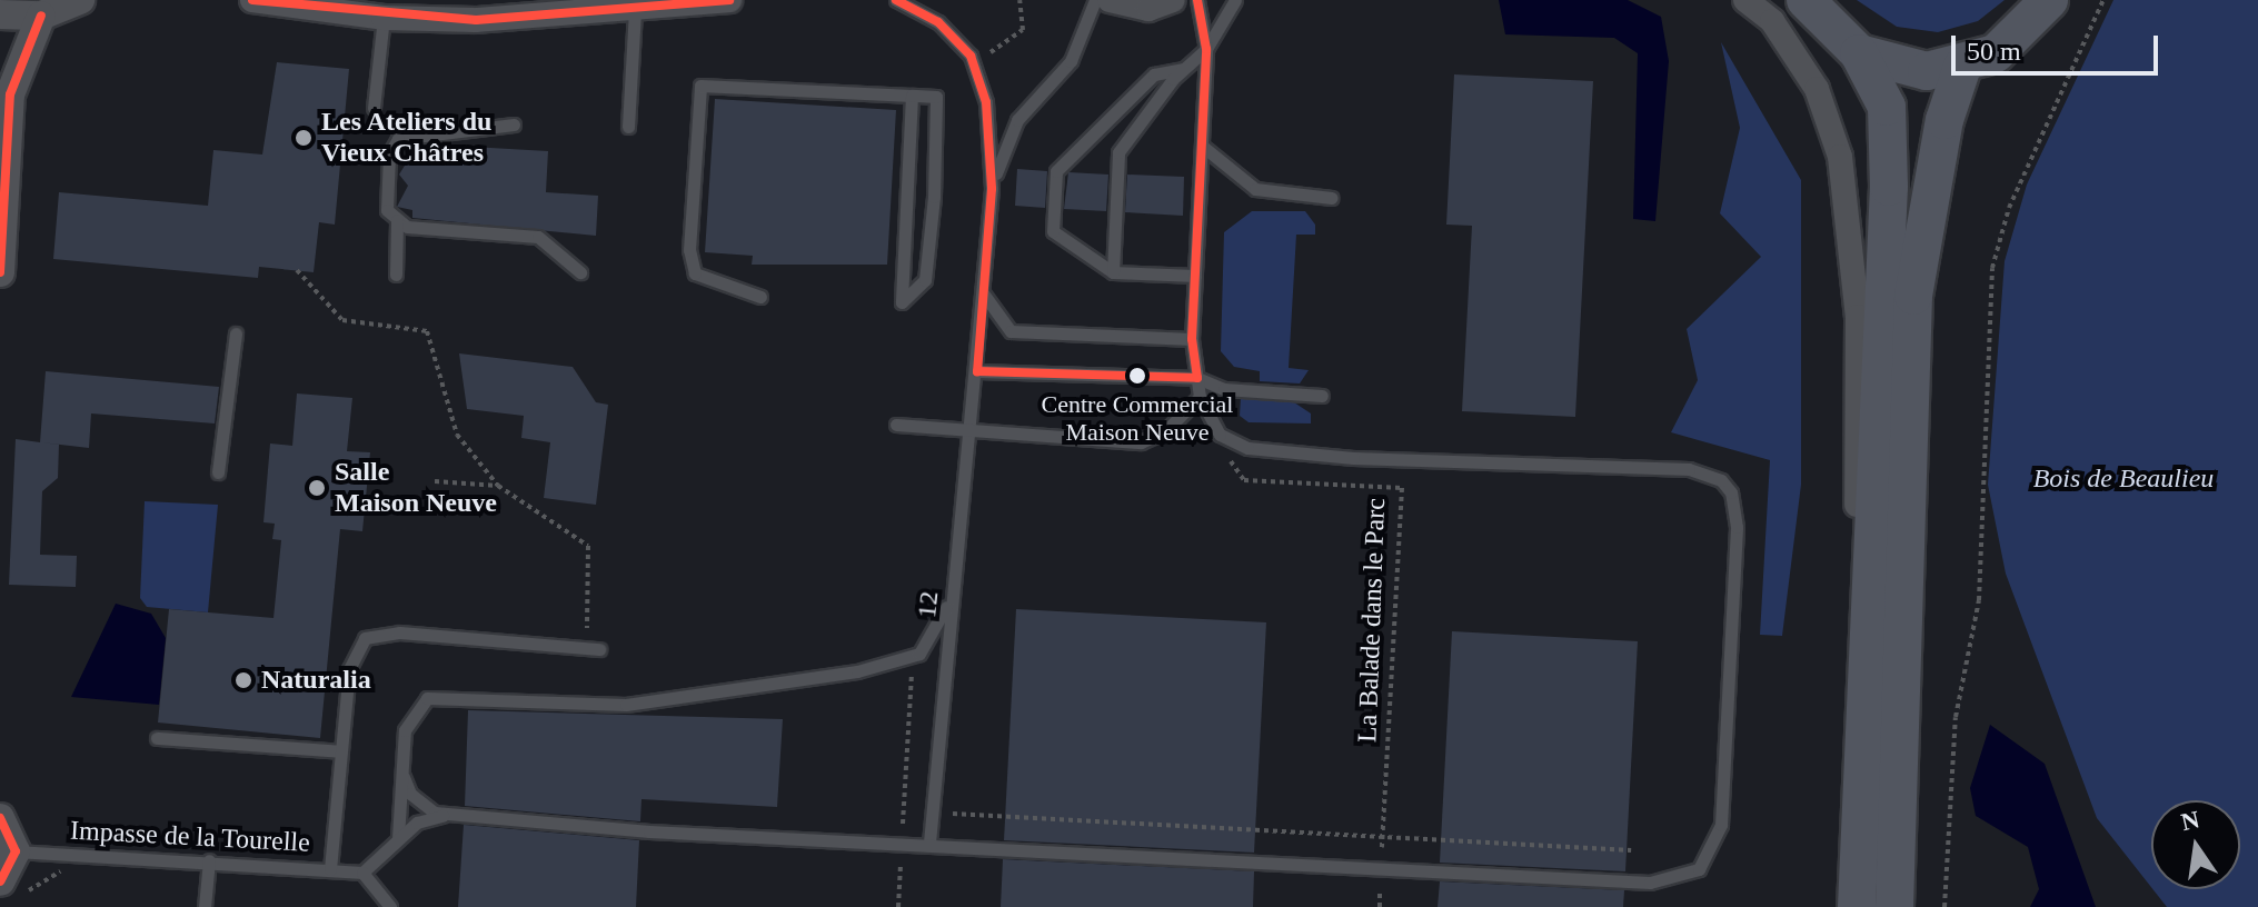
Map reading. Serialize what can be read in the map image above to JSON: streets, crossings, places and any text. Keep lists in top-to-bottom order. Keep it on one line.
{"streets":{"lane":["12","Impasse de la Tourelle"],"path":["La Balade dans le Parc"]},"parks":["Bois de Beaulieu"],"places":["Les Ateliers du Vieux Châtres","Centre Commercial Maison Neuve","Salle Maison Neuve","Naturalia"],"scale_bar":"50 m","north":"top"}
